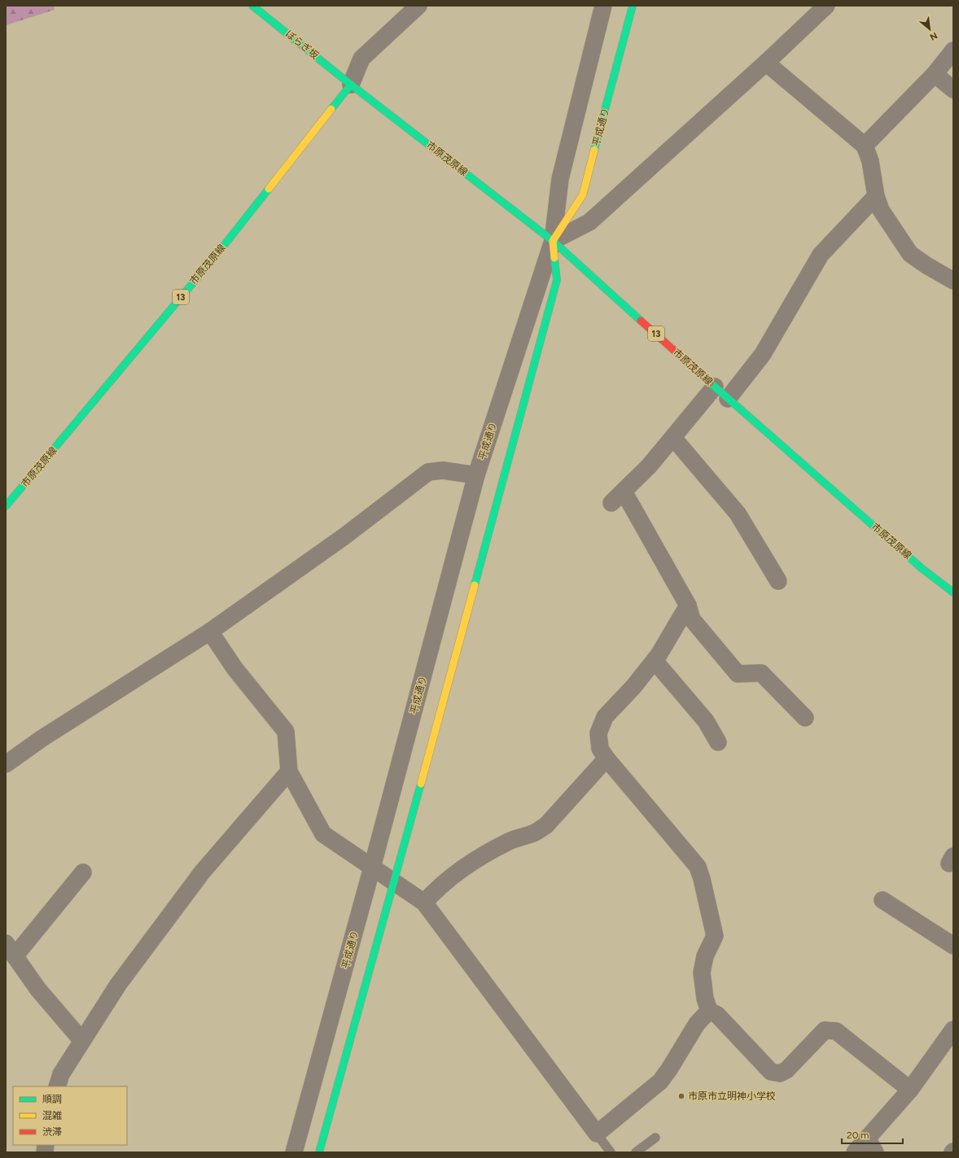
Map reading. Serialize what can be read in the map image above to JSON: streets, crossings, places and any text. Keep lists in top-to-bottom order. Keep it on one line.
{"streets":{"main road":["ぼらぎ坂","平成通り","市原茂原線","13"]},"crossings":[["ぼらぎ坂","市原茂原線"],["平成通り","市原茂原線"]],"places":["市原市立明神小学校"],"legend":["順調","混雑","渋滞"],"scale_bar":"20 m","north":"bottom right"}
